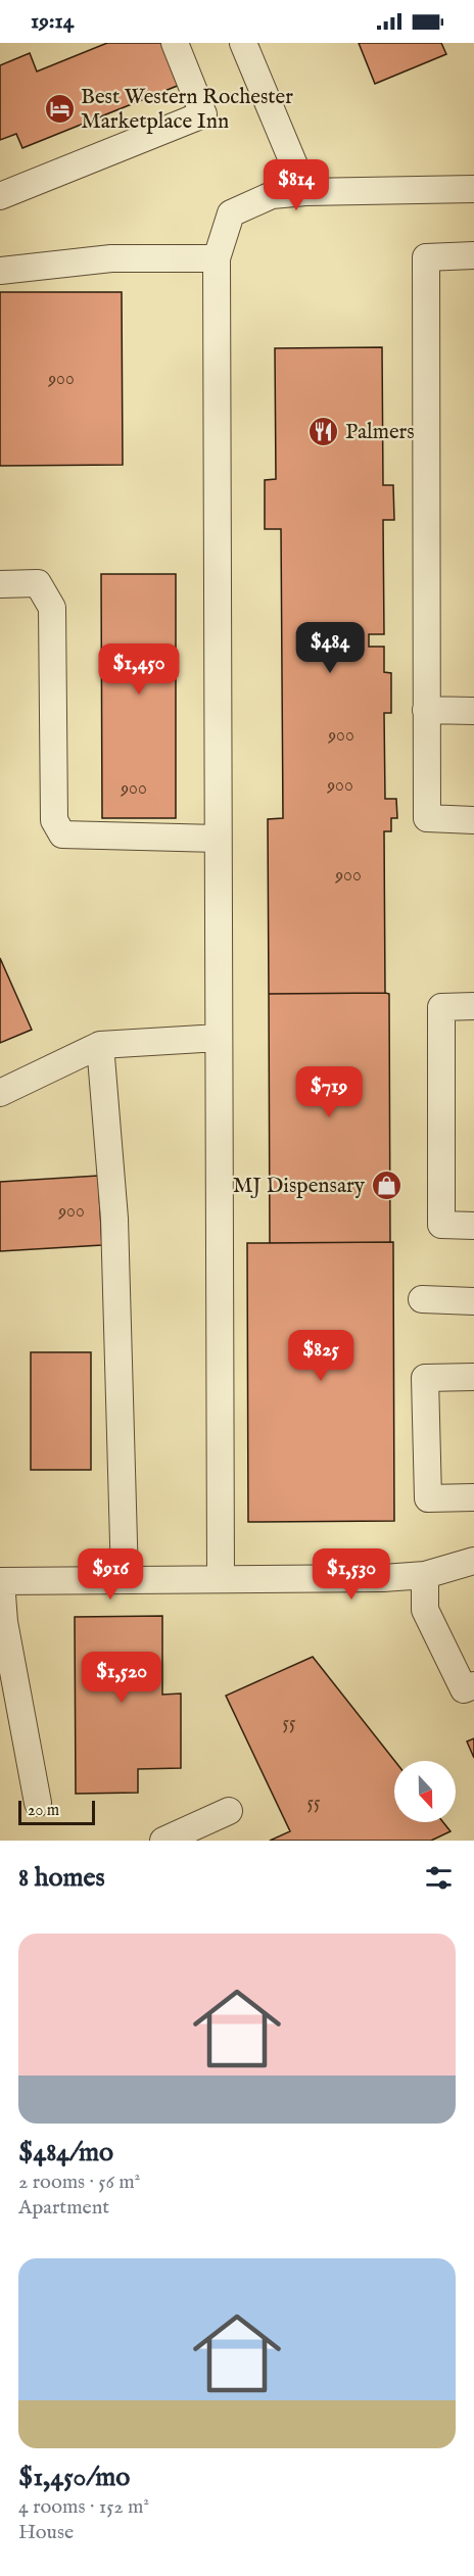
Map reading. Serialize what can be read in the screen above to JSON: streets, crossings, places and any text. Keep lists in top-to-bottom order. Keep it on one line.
{"places":{"hotel":["Best Western Rochester Marketplace Inn"],"restaurant":["Palmers"],"shop":["MJ Dispensary"]},"house_numbers":["900","900","900","900","900","900","55","55"],"scale_bar":"20 m","north":"bottom","page":{"status":"19:14","price":["$814","$484","$1,450","$719","$825","$916","$1,530","$1,520"],"scale":"20 m","heading":"8 homes","list":[{"name":"$484/mo","note":"2 rooms · 56 m² · Apartment"},{"name":"$1,450/mo","note":"4 rooms · 152 m² · House"}]}}
